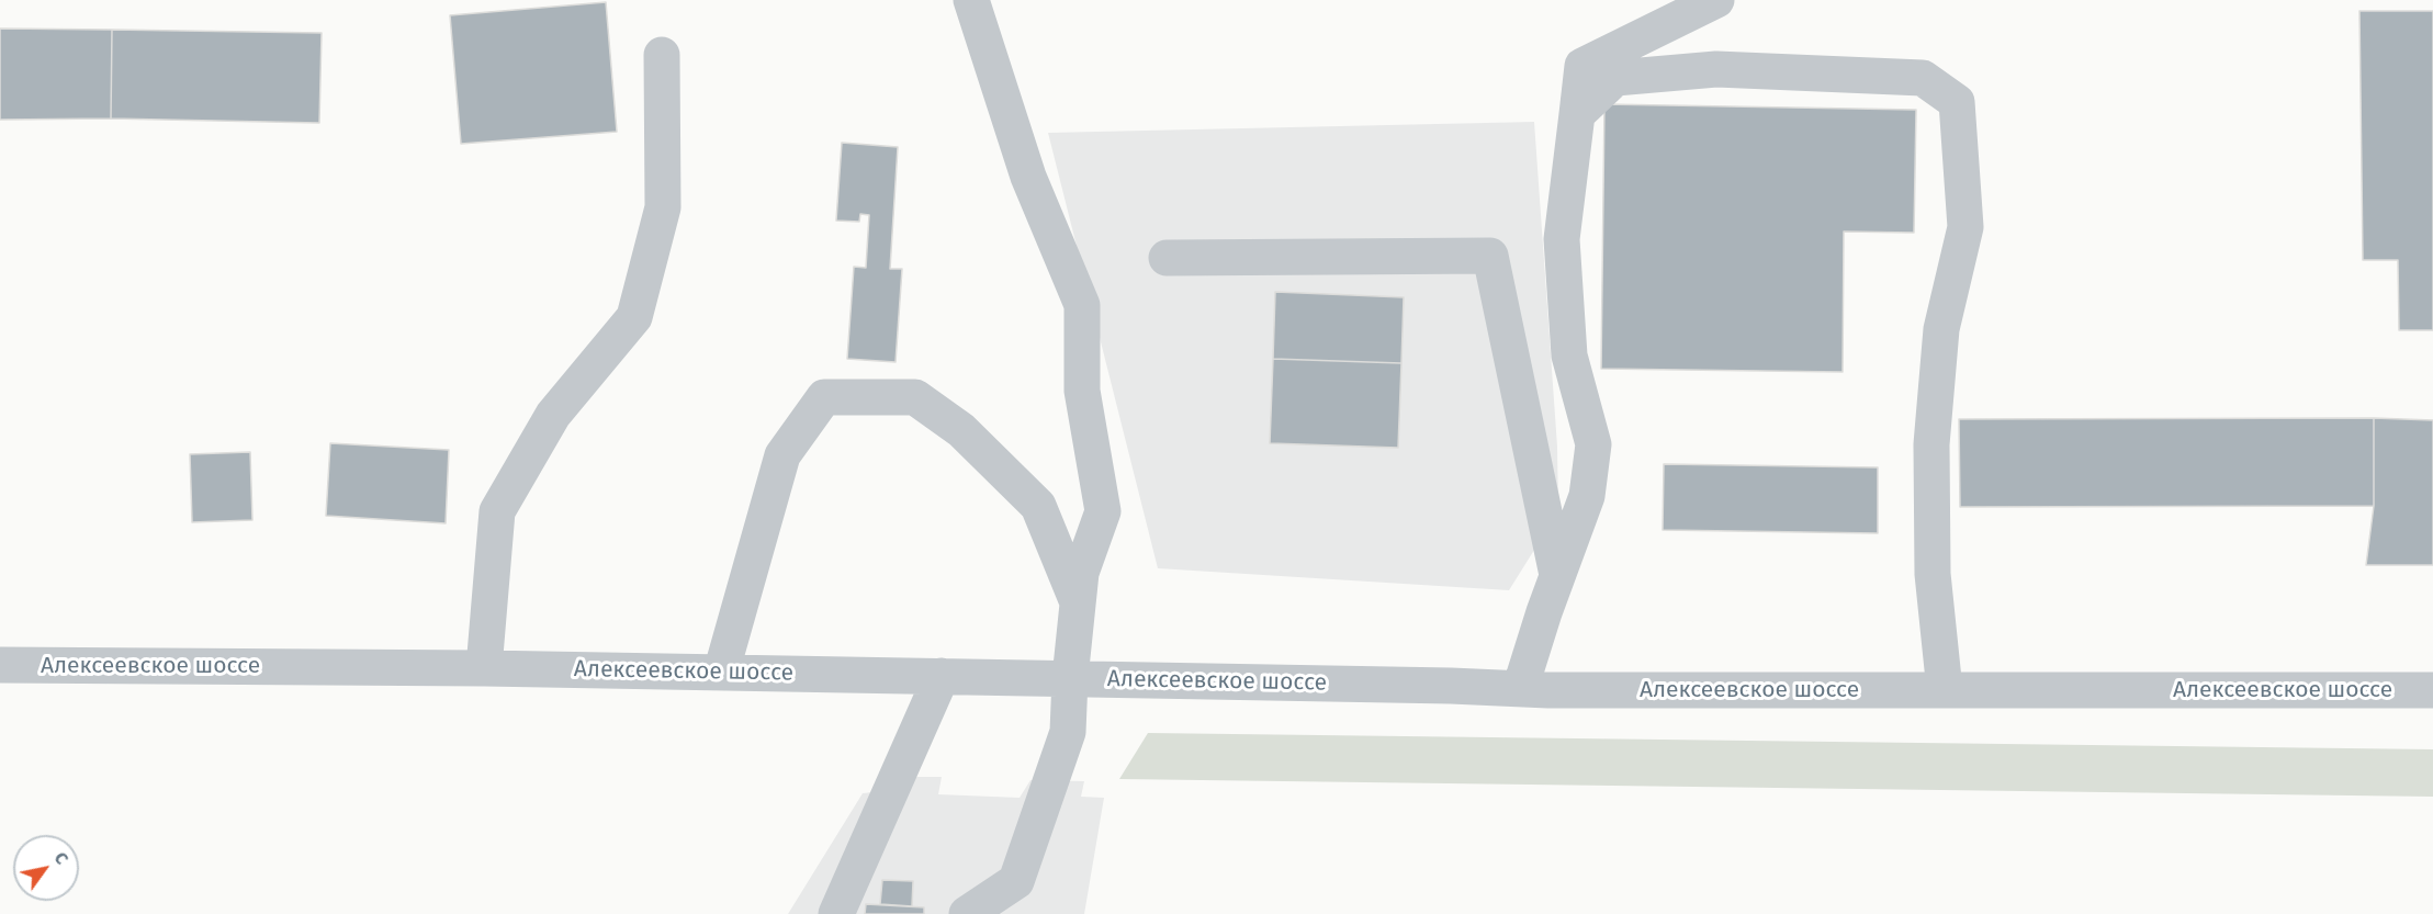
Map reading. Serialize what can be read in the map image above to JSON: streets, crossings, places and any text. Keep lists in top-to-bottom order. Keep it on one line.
{"streets":{"street":["Алексеевское шоссе"]},"north":"top right"}
